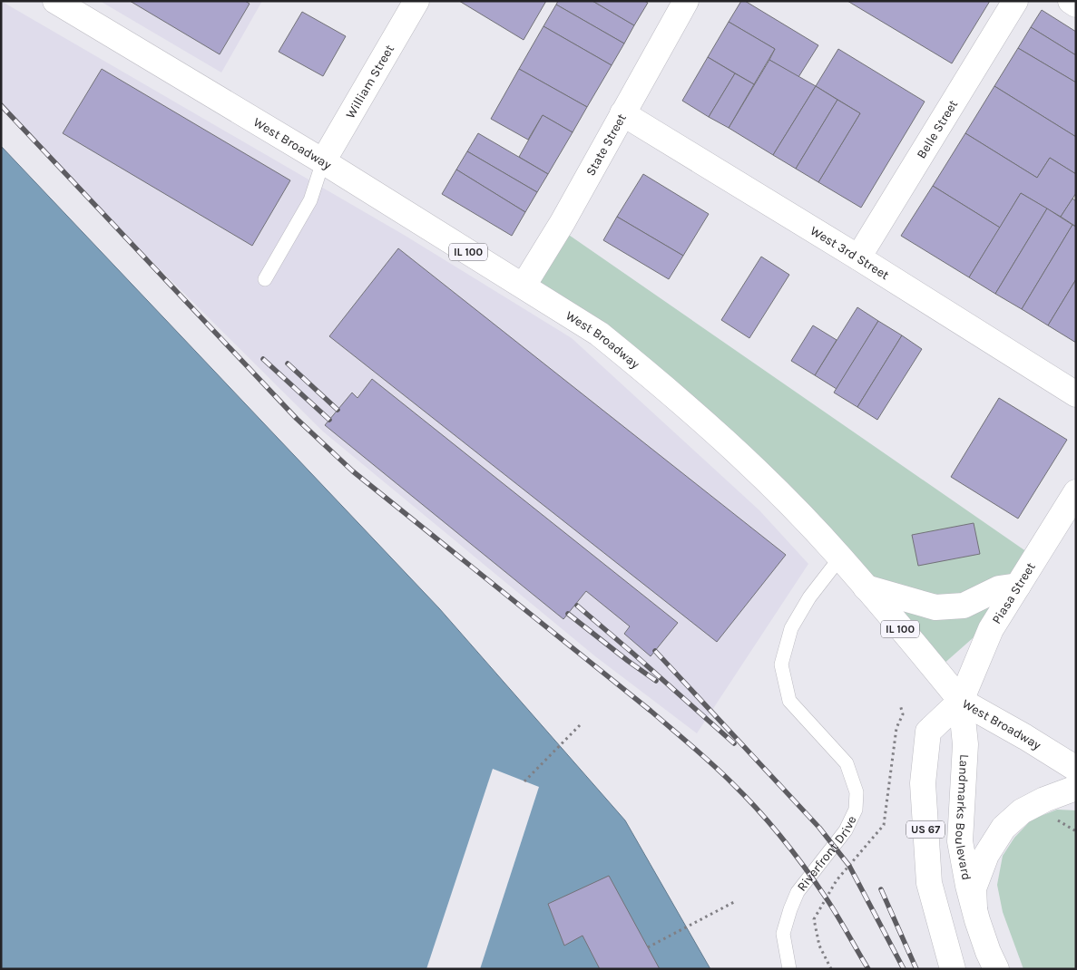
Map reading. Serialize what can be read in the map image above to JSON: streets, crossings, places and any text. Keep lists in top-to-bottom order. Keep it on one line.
{"streets":{"main road":["William Street","Belle Street","West Broadway","State Street","IL 100","West 3rd Street","Piasa Street","Landmarks Boulevard","US 67"],"lane":["Riverfront Drive"]},"crossings":[["William Street","West Broadway"],["Belle Street","West 3rd Street"],["West Broadway","State Street"],["West Broadway","Piasa Street"],["West Broadway","Landmarks Boulevard"],["West Broadway","US 67"],["West Broadway","Riverfront Drive"],["State Street","West 3rd Street"],["Piasa Street","Landmarks Boulevard"],["Piasa Street","US 67"],["Landmarks Boulevard","US 67"]]}
